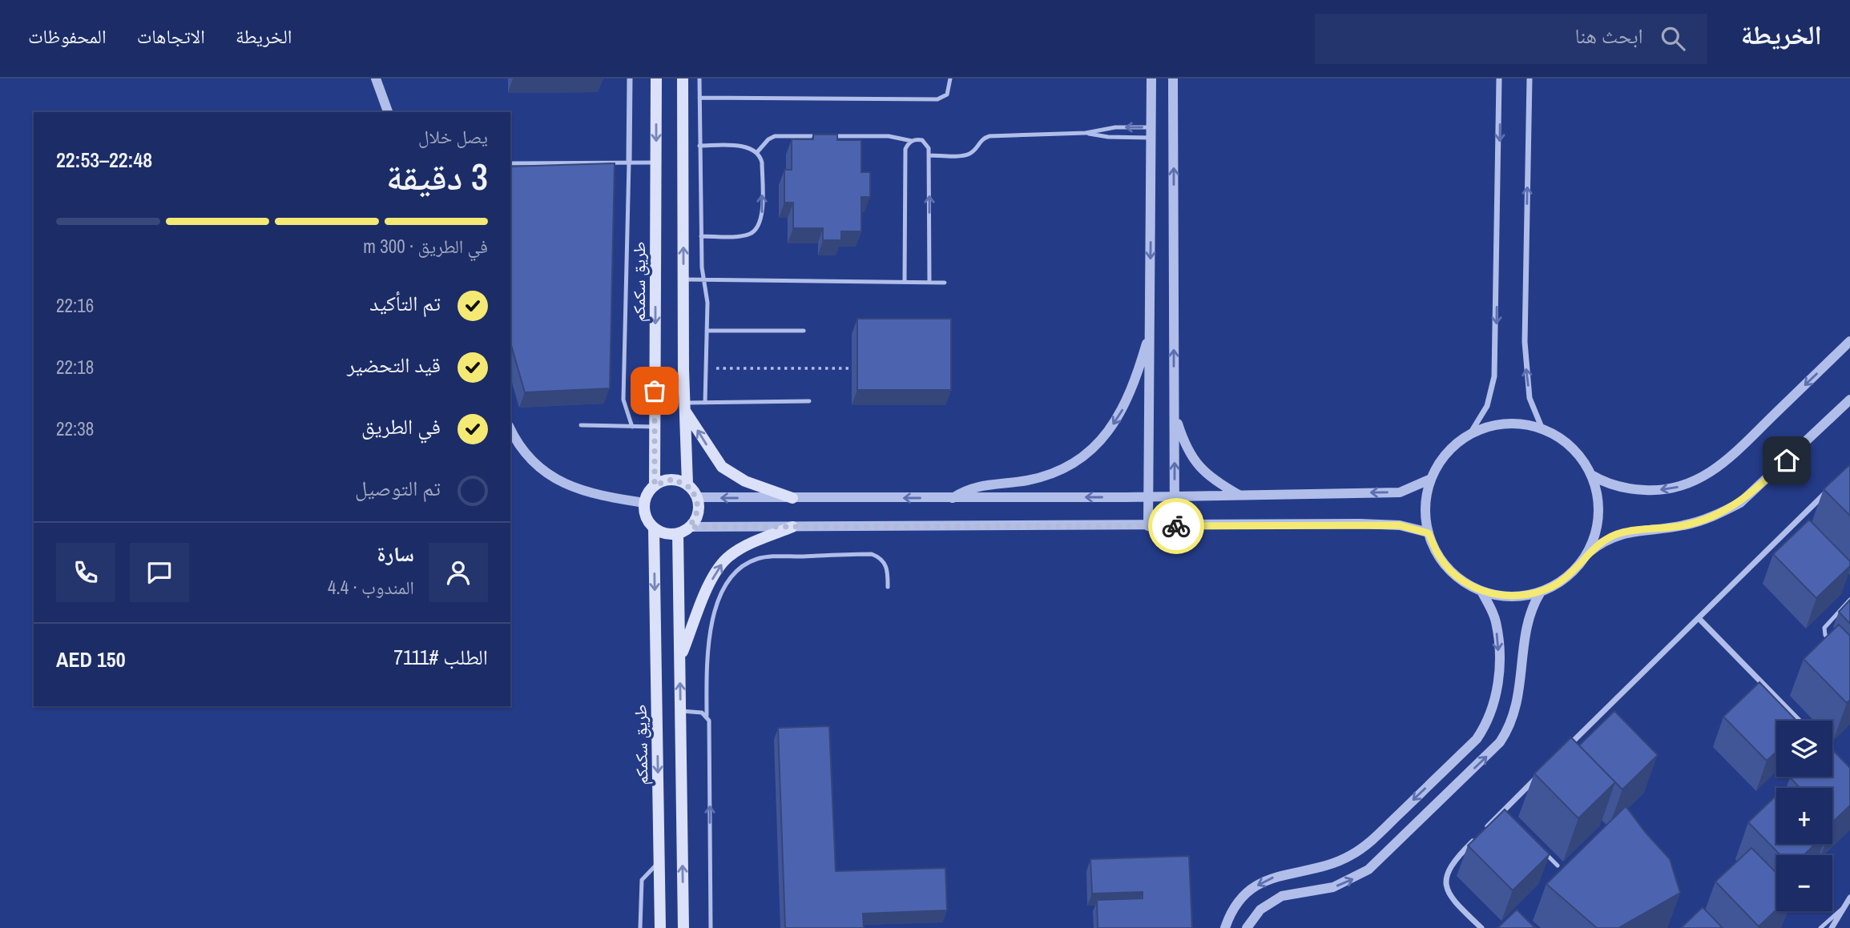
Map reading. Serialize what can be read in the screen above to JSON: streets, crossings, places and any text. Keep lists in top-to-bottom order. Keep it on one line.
{"streets":{"main road":["طريق سكمكم"]},"page":{"header":"الخريطة","search":"ابحث هنا","nav":["الخريطة","الاتجاهات","المحفوظات"],"heading":["3 دقيقة","يصل خلال","22:48–22:53"],"panel":["سارة","المندوب · 4.4","الطلب #7111","AED 150"],"bar":"في الطريق · 300 m","list":[["تم التأكيد","22:16"],["قيد التحضير","22:18"],["في الطريق","22:38"],"تم التوصيل"],"map_buttons":["+","−"]}}
